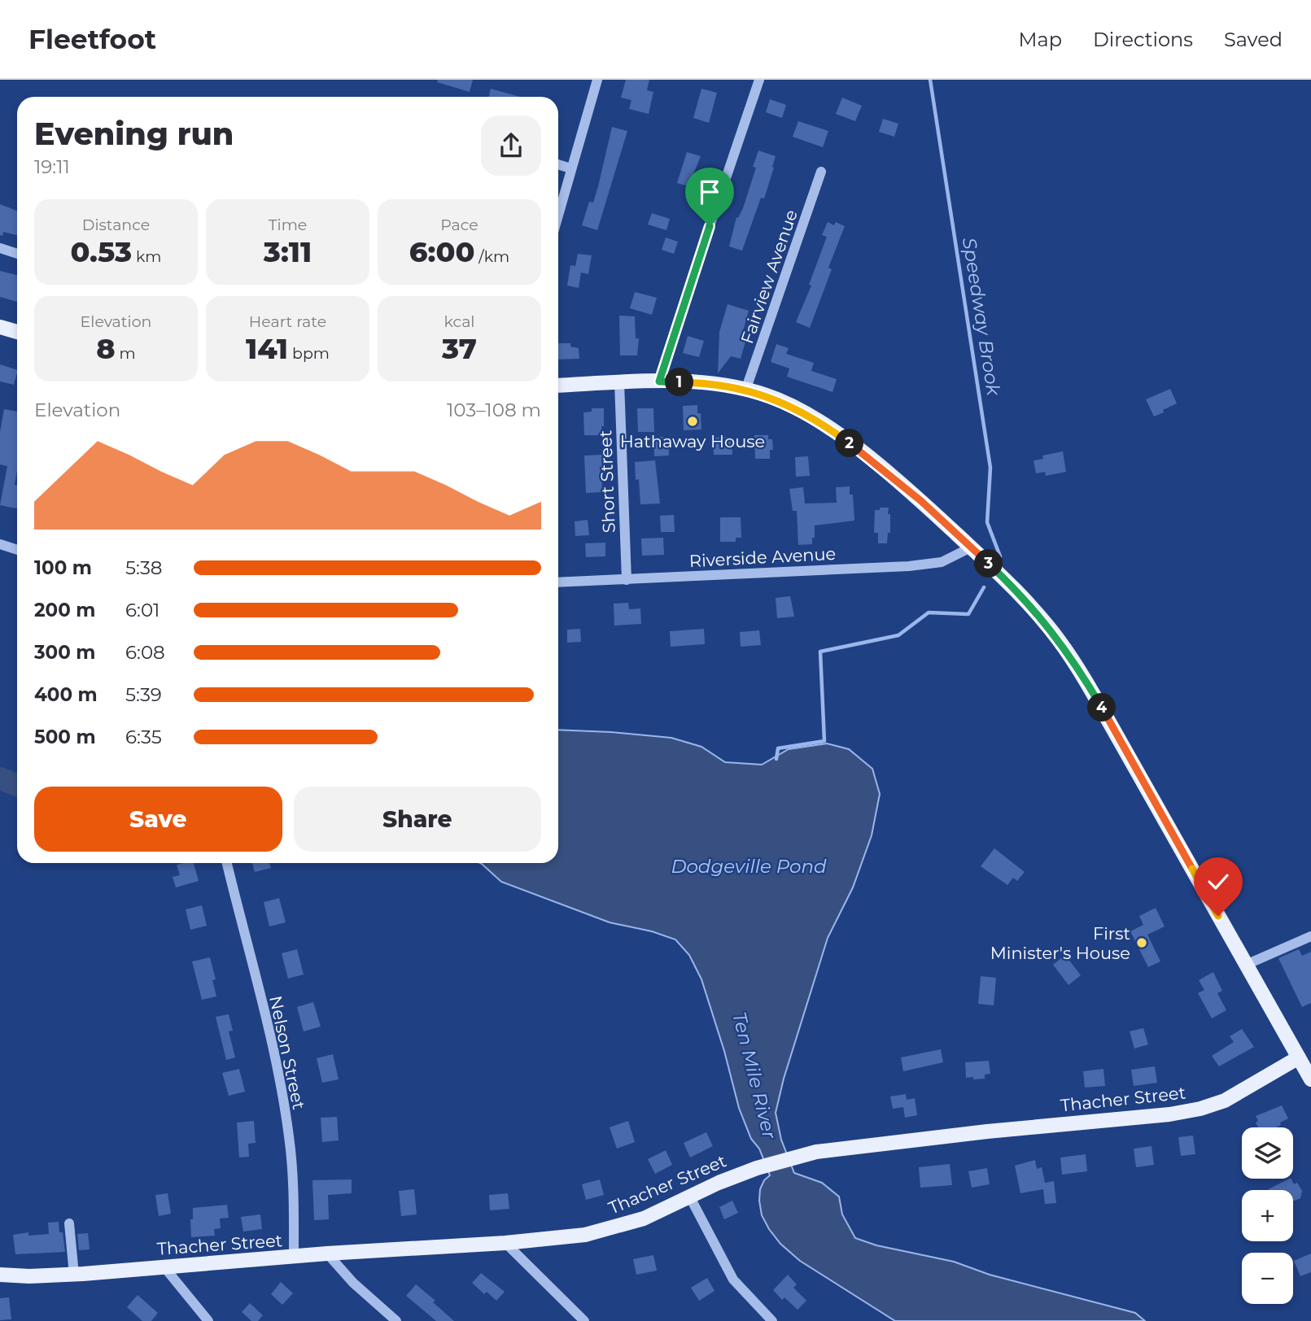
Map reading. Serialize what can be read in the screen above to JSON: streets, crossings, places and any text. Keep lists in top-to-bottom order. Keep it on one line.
{"streets":{"main road":["Thacher Street"],"street":["Fairview Avenue","Short Street","Riverside Avenue","Nelson Street"]},"crossings":[["Short Street","Riverside Avenue"],["Nelson Street","Thacher Street"]],"water":["Speedway Brook","Dodgeville Pond","Ten Mile River"],"places":["Hathaway House","First Minister's House"],"page":{"header":"Fleetfoot","nav":["Map","Directions","Saved"],"heading":["Evening run","19:11"],"stats":[["Distance","0.53 km"],["Time","3:11"],["Pace","6:00 /km"],["Elevation","8 m"],["Heart rate","141 bpm"],["kcal","37"]],"pins":["1","2","3","4"],"chart":["Elevation","103–108 m"],"list":[{"name":"100 m","note":"5:38"},{"name":"200 m","note":"6:01"},{"name":"300 m","note":"6:08"},{"name":"400 m","note":"5:39"},{"name":"500 m","note":"6:35"}],"buttons":["Save","Share"],"map_buttons":["+","−"]}}
